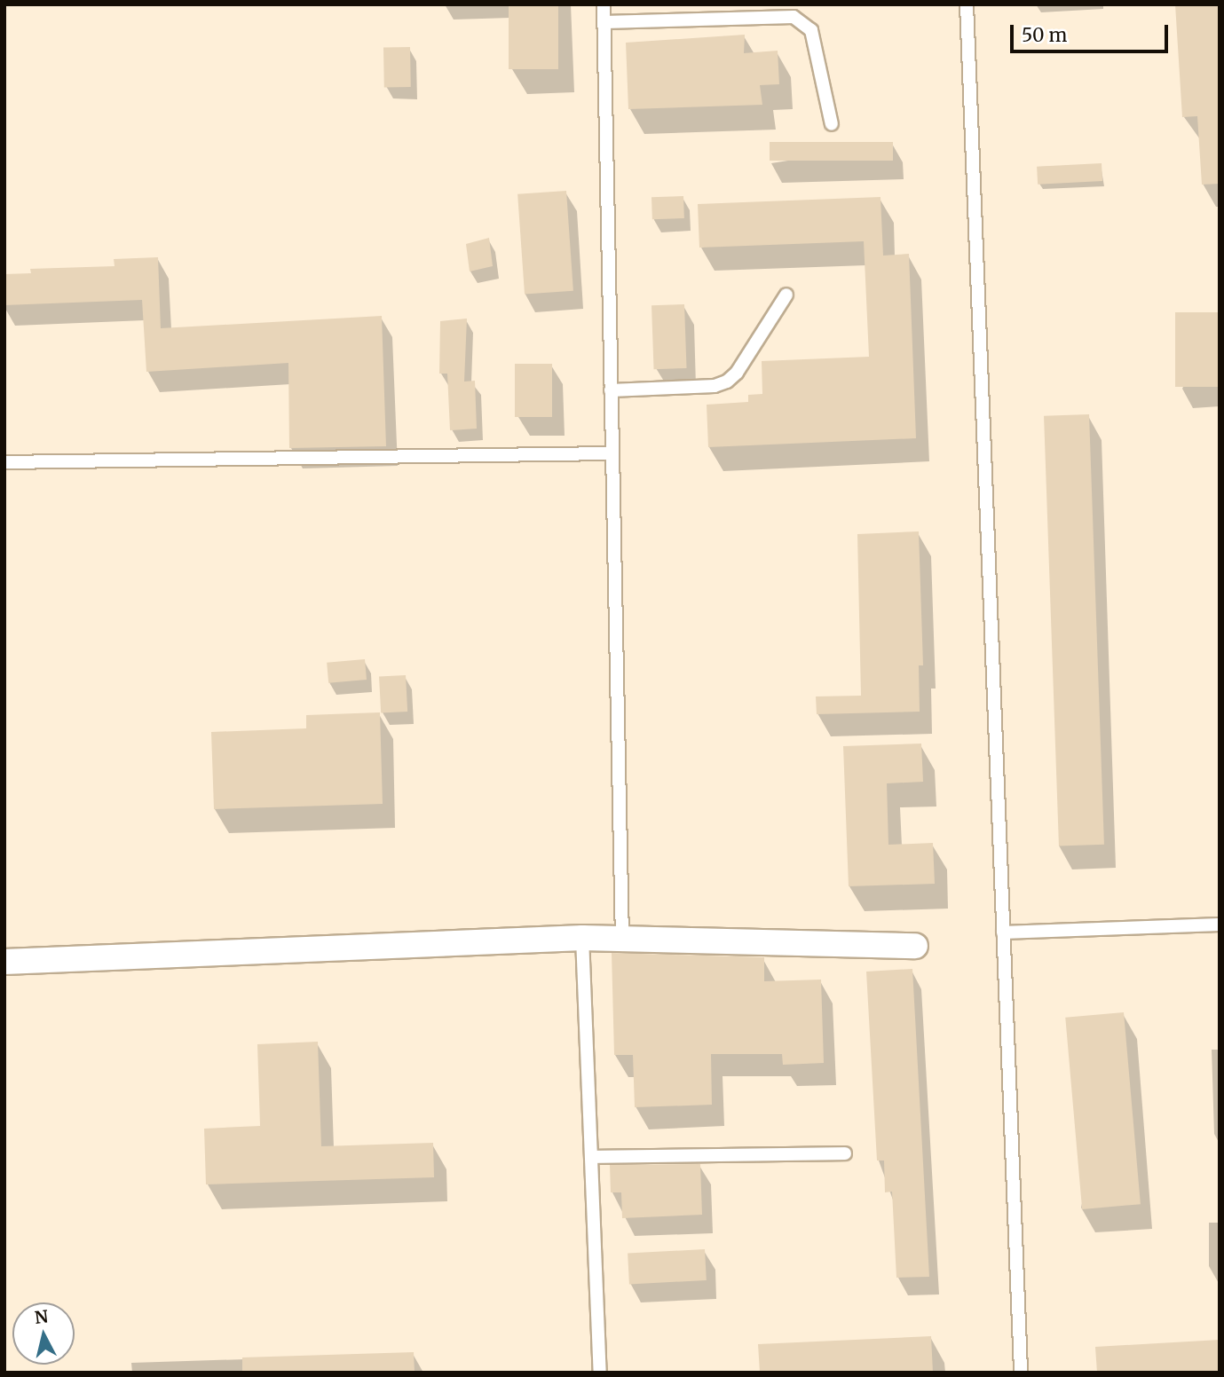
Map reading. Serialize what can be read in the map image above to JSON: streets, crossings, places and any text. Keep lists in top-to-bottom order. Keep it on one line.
{"scale_bar":"50 m","north":"top"}
